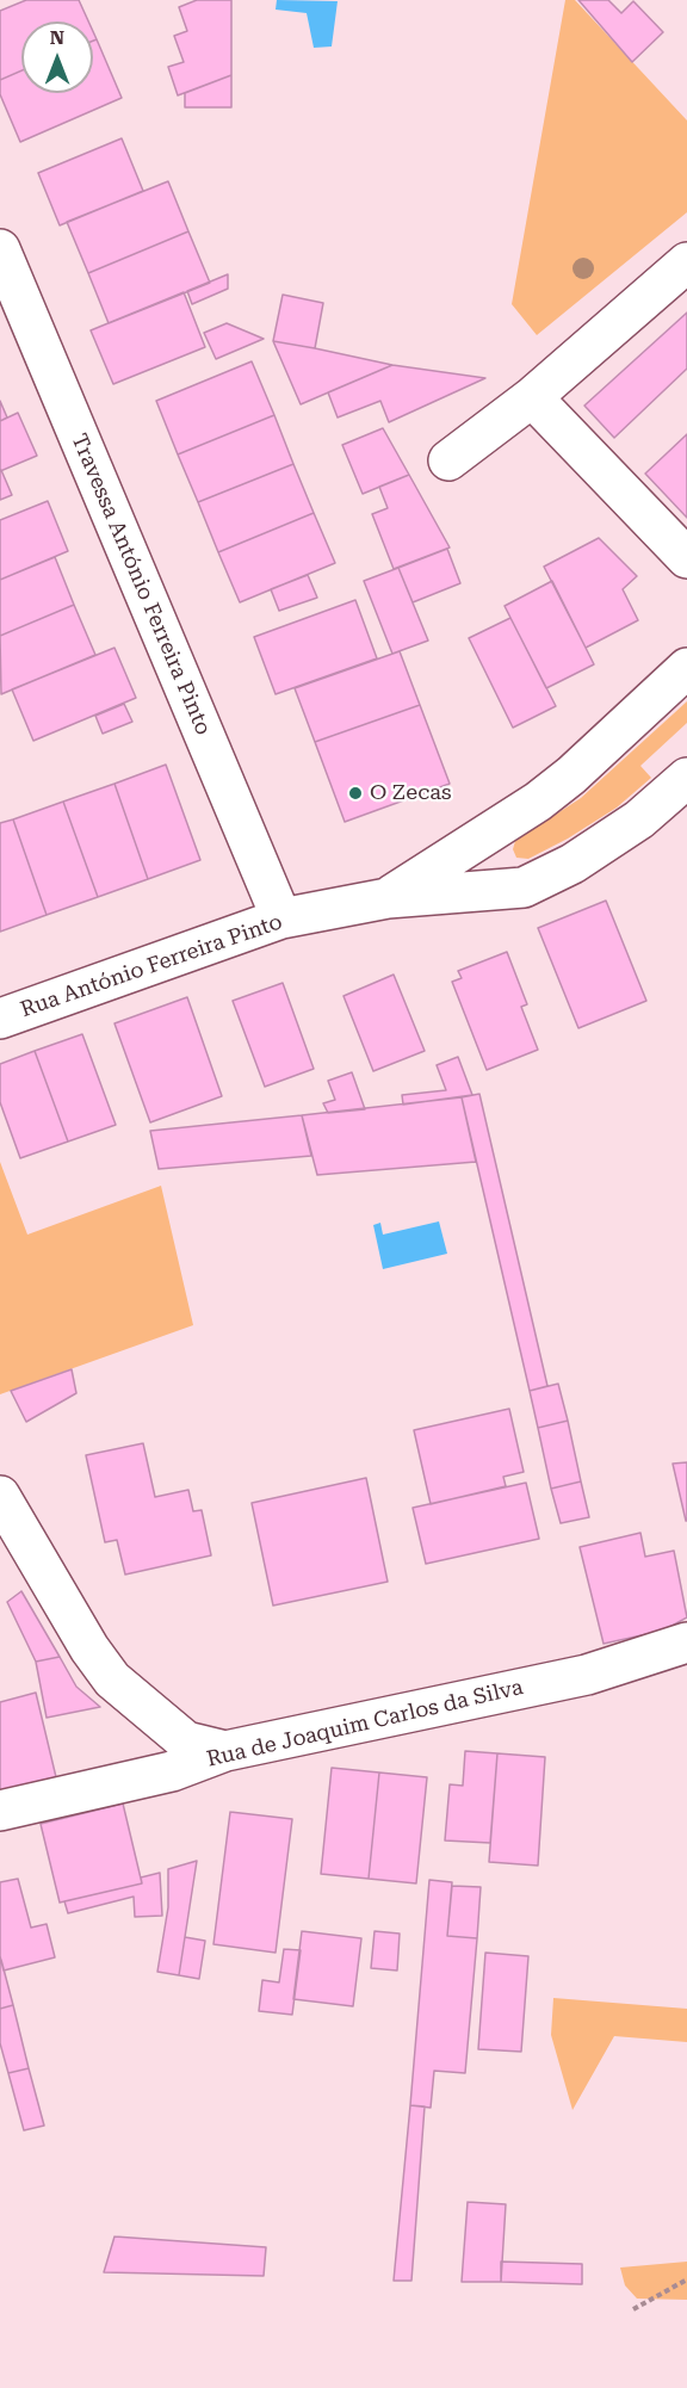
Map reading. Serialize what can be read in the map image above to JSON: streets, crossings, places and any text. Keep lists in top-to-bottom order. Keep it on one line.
{"streets":{"street":["Travessa António Ferreira Pinto","Rua António Ferreira Pinto","Rua de Joaquim Carlos da Silva"]},"crossings":[["Travessa António Ferreira Pinto","Rua António Ferreira Pinto"]],"places":["O Zecas"],"north":"top"}
